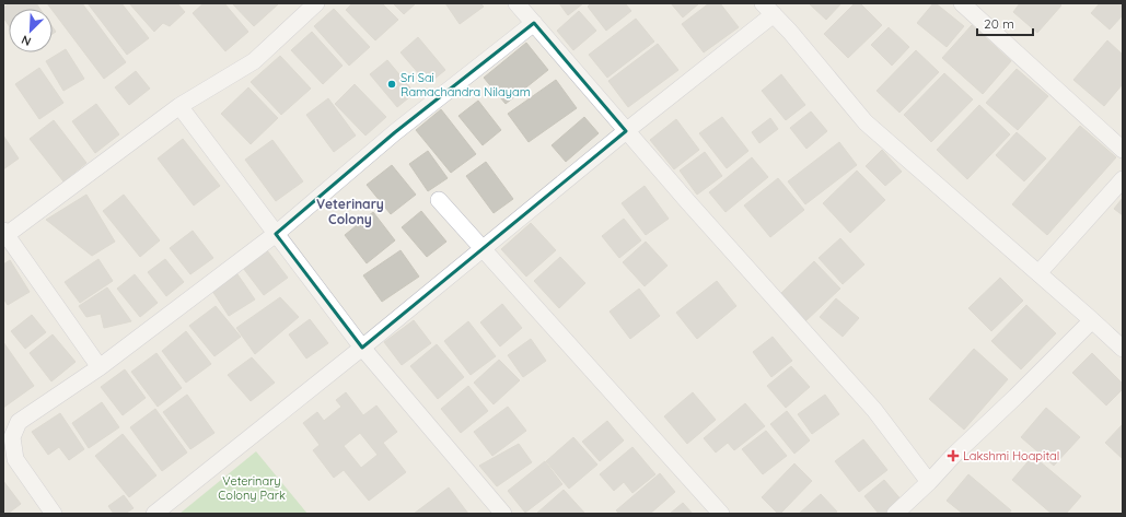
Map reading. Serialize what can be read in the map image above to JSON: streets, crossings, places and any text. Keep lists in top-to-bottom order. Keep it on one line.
{"districts":["Veterinary Colony"],"parks":["Veterinary Colony Park"],"places":{"other":["Sri Sai Ramachandra Nilayam"],"health":["Lakshmi Hoapital"]},"scale_bar":"20 m","north":"bottom left"}
